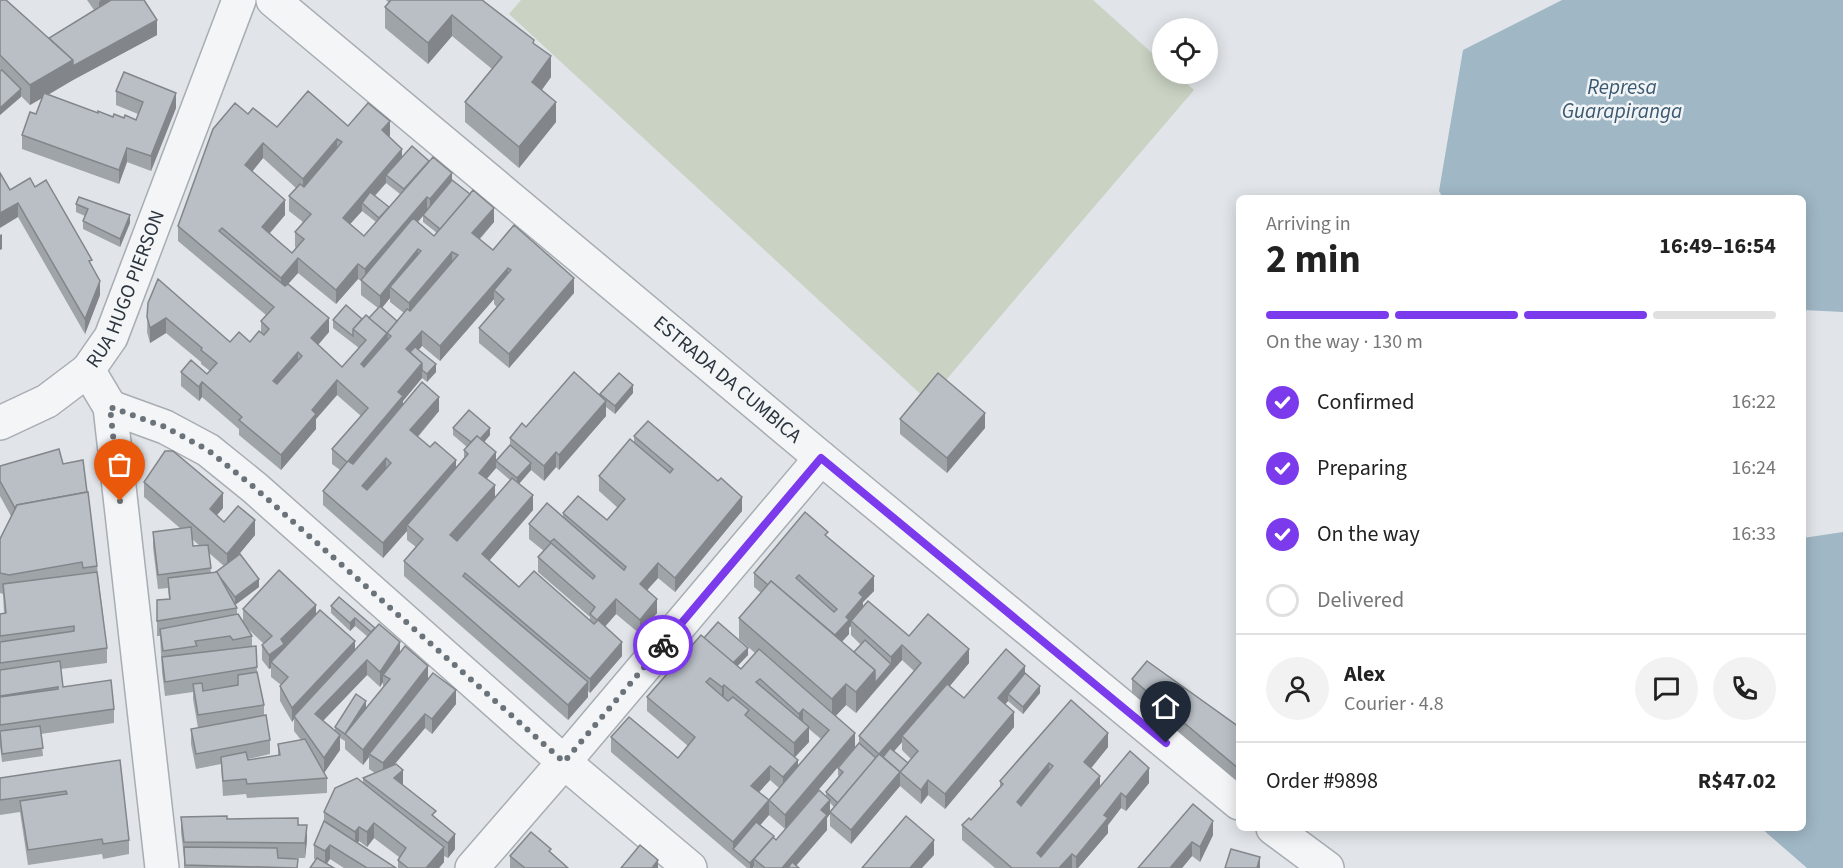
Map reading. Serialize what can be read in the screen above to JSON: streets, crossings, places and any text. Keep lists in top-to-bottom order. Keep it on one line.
{"streets":{"street":["RUA HUGO PIERSON","ESTRADA DA CUMBICA"]},"water":["Represa Guarapiranga"],"page":{"heading":["2 min","Arriving in","16:49–16:54"],"panel":["Alex","Courier · 4.8","Order #9898","R$47.02"],"bar":"On the way · 130 m","list":[["Confirmed","16:22"],["Preparing","16:24"],["On the way","16:33"],"Delivered"]}}
